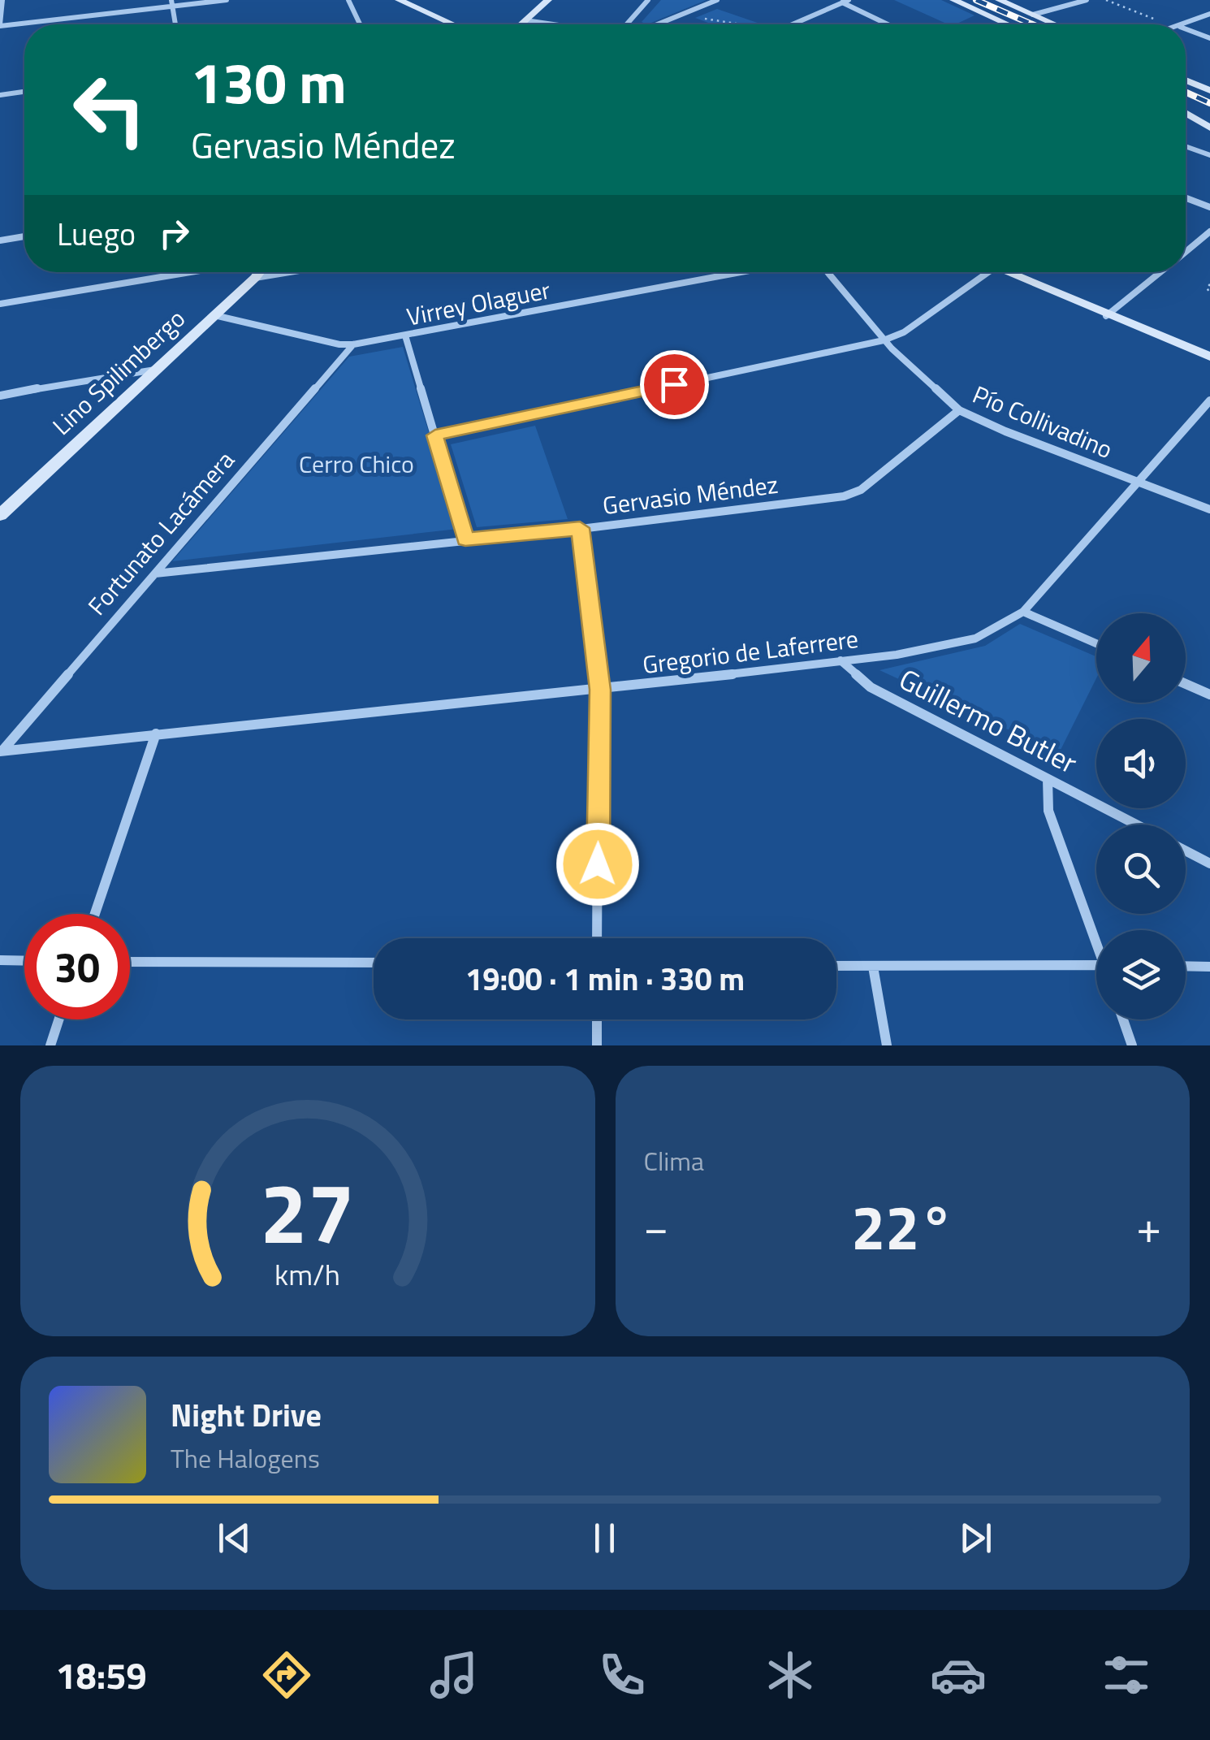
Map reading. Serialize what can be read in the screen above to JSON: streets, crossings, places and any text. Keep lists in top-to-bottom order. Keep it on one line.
{"streets":{"main road":["Lino Spilimbergo"],"street":["Virrey Olaguer","Pío Collivadino","Gervasio Méndez","Fortunato Lacámera","Gregorio de Laferrere","Guillermo Butler"]},"crossings":[["Virrey Olaguer","Lino Spilimbergo"],["Virrey Olaguer","Fortunato Lacámera"],["Pío Collivadino","Gervasio Méndez"],["Pío Collivadino","Gregorio de Laferrere"],["Gervasio Méndez","Fortunato Lacámera"],["Fortunato Lacámera","Gregorio de Laferrere"],["Gregorio de Laferrere","Guillermo Butler"]],"parks":["Cerro Chico"],"north":"top","page":{"turn":["130 m","Gervasio Méndez"],"then":"Luego","limit":"30","trip":"19:00 · 1 min · 330 m","tile":"Clima","heat":["−","22°","+"],"song":["Night Drive","The Halogens"],"tabs":"18:59","gauge":["27","km/h"]}}
